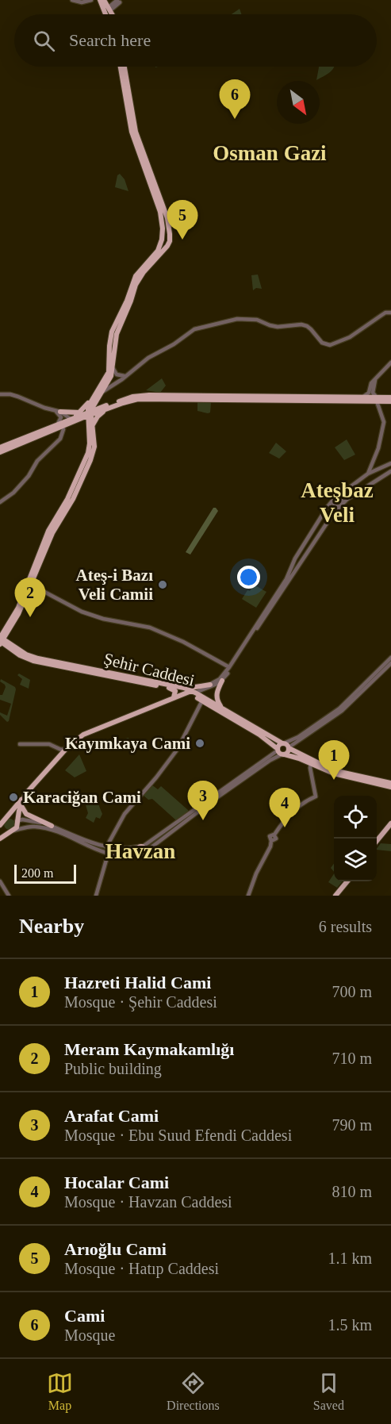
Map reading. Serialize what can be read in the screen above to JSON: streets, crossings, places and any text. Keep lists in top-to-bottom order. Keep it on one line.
{"streets":{"main road":["Şehir Caddesi"]},"districts":["Osman Gazi","Ateşbaz Veli","Havzan"],"places":["Ateş-i Bazı Veli Camii","Kayımkaya Cami","Karaciğan Cami"],"scale_bar":"200 m","north":"bottom right","page":{"search":"Search here","pins":["6","5","2","1","3","4"],"scale":"200 m","heading":["Nearby","6 results"],"list":[{"mark":"1","name":"Hazreti Halid Cami","note":"Mosque · Şehir Caddesi","value":"700 m"},{"mark":"2","name":"Meram Kaymakamlığı","note":"Public building","value":"710 m"},{"mark":"3","name":"Arafat Cami","note":"Mosque · Ebu Suud Efendi Caddesi","value":"790 m"},{"mark":"4","name":"Hocalar Cami","note":"Mosque · Havzan Caddesi","value":"810 m"},{"mark":"5","name":"Arıoğlu Cami","note":"Mosque · Hatıp Caddesi","value":"1.1 km"},{"mark":"6","name":"Cami","note":"Mosque","value":"1.5 km"}],"nav":["Map","Directions","Saved"]}}
